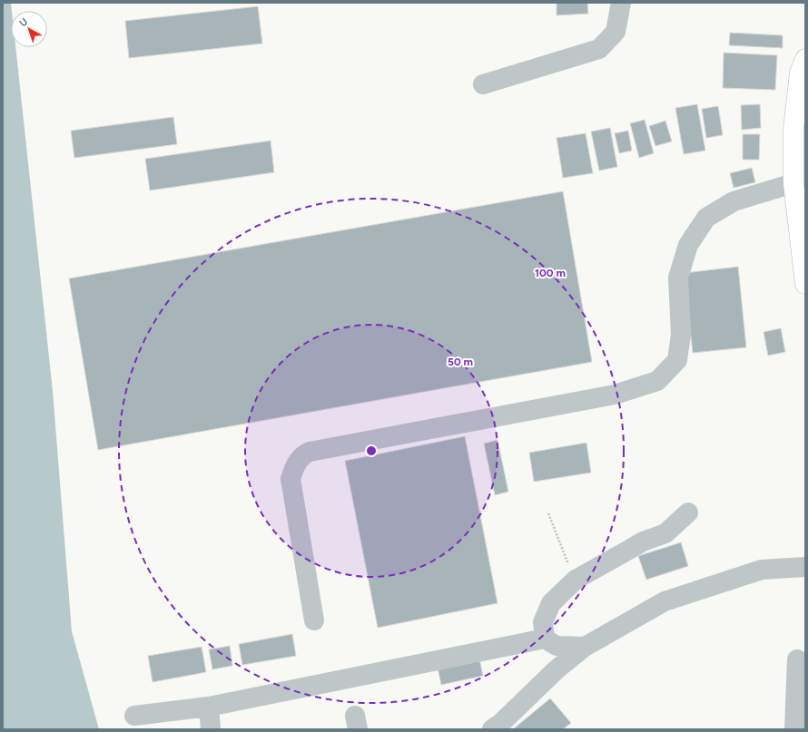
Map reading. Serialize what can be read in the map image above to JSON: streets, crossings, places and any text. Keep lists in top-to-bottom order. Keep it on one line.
{"north":"top left","rings":["100 m","50 m"]}
